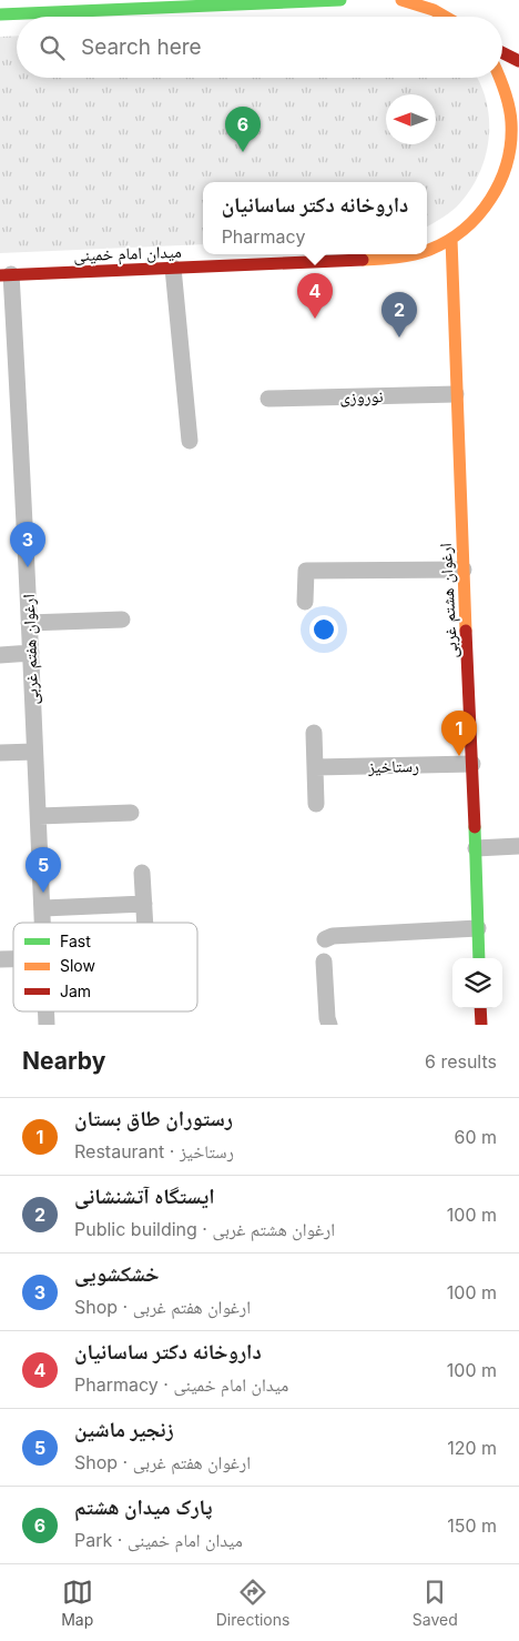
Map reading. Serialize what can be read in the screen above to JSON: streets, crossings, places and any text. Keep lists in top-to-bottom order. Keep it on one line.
{"streets":{"main road":["میدان امام خمینی","ارغوان هشتم غربی"],"street":["نوروزی","ارغوان هفتم غربی","رستاخیز"]},"crossings":[["میدان امام خمینی","ارغوان هشتم غربی"],["میدان امام خمینی","ارغوان هفتم غربی"],["نوروزی","ارغوان هشتم غربی"],["ارغوان هشتم غربی","رستاخیز"]],"legend":["Fast","Slow","Jam"],"north":"left","page":{"search":"Search here","pins":["6","4","2","3","1","5"],"popup":["داروخانه دکتر ساسانیان","Pharmacy"],"heading":["Nearby","6 results"],"list":[{"mark":"1","name":"رستوران طاق بستان","note":"Restaurant · رستاخیز","value":"60 m"},{"mark":"2","name":"ایستگاه آتشنشانی","note":"Public building · ارغوان هشتم غربی","value":"100 m"},{"mark":"3","name":"خشکشویی","note":"Shop · ارغوان هفتم غربی","value":"100 m"},{"mark":"4","name":"داروخانه دکتر ساسانیان","note":"Pharmacy · میدان امام خمینی","value":"100 m"},{"mark":"5","name":"زنجیر ماشین","note":"Shop · ارغوان هفتم غربی","value":"120 m"},{"mark":"6","name":"پارک میدان هشتم","note":"Park · میدان امام خمینی","value":"150 m"}],"nav":["Map","Directions","Saved"]}}
